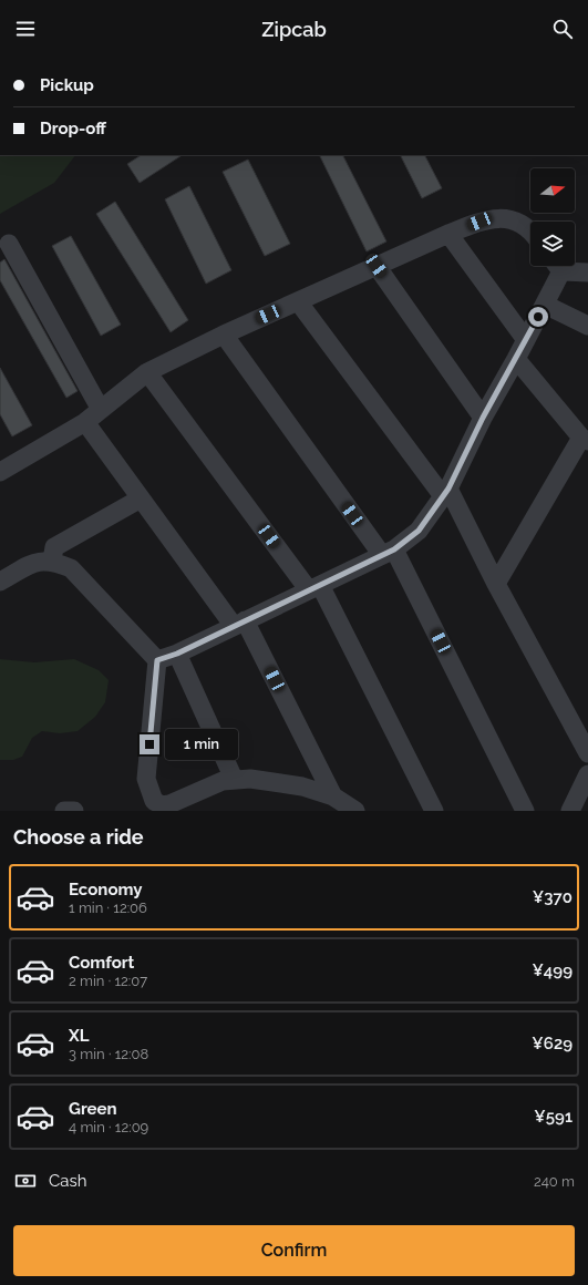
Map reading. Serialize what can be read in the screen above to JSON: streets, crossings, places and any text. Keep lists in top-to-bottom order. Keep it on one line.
{"north":"right","page":{"header":"Zipcab","banner":["Pickup","Drop-off"],"bubble":"1 min","heading":"Choose a ride","list":[{"name":"Economy","note":"1 min · 12:06","value":"¥370"},{"name":"Comfort","note":"2 min · 12:07","value":"¥499"},{"name":"XL","note":"3 min · 12:08","value":"¥629"},{"name":"Green","note":"4 min · 12:09","value":"¥591"}],"pay":["Cash","240 m"],"buttons":"Confirm"}}
